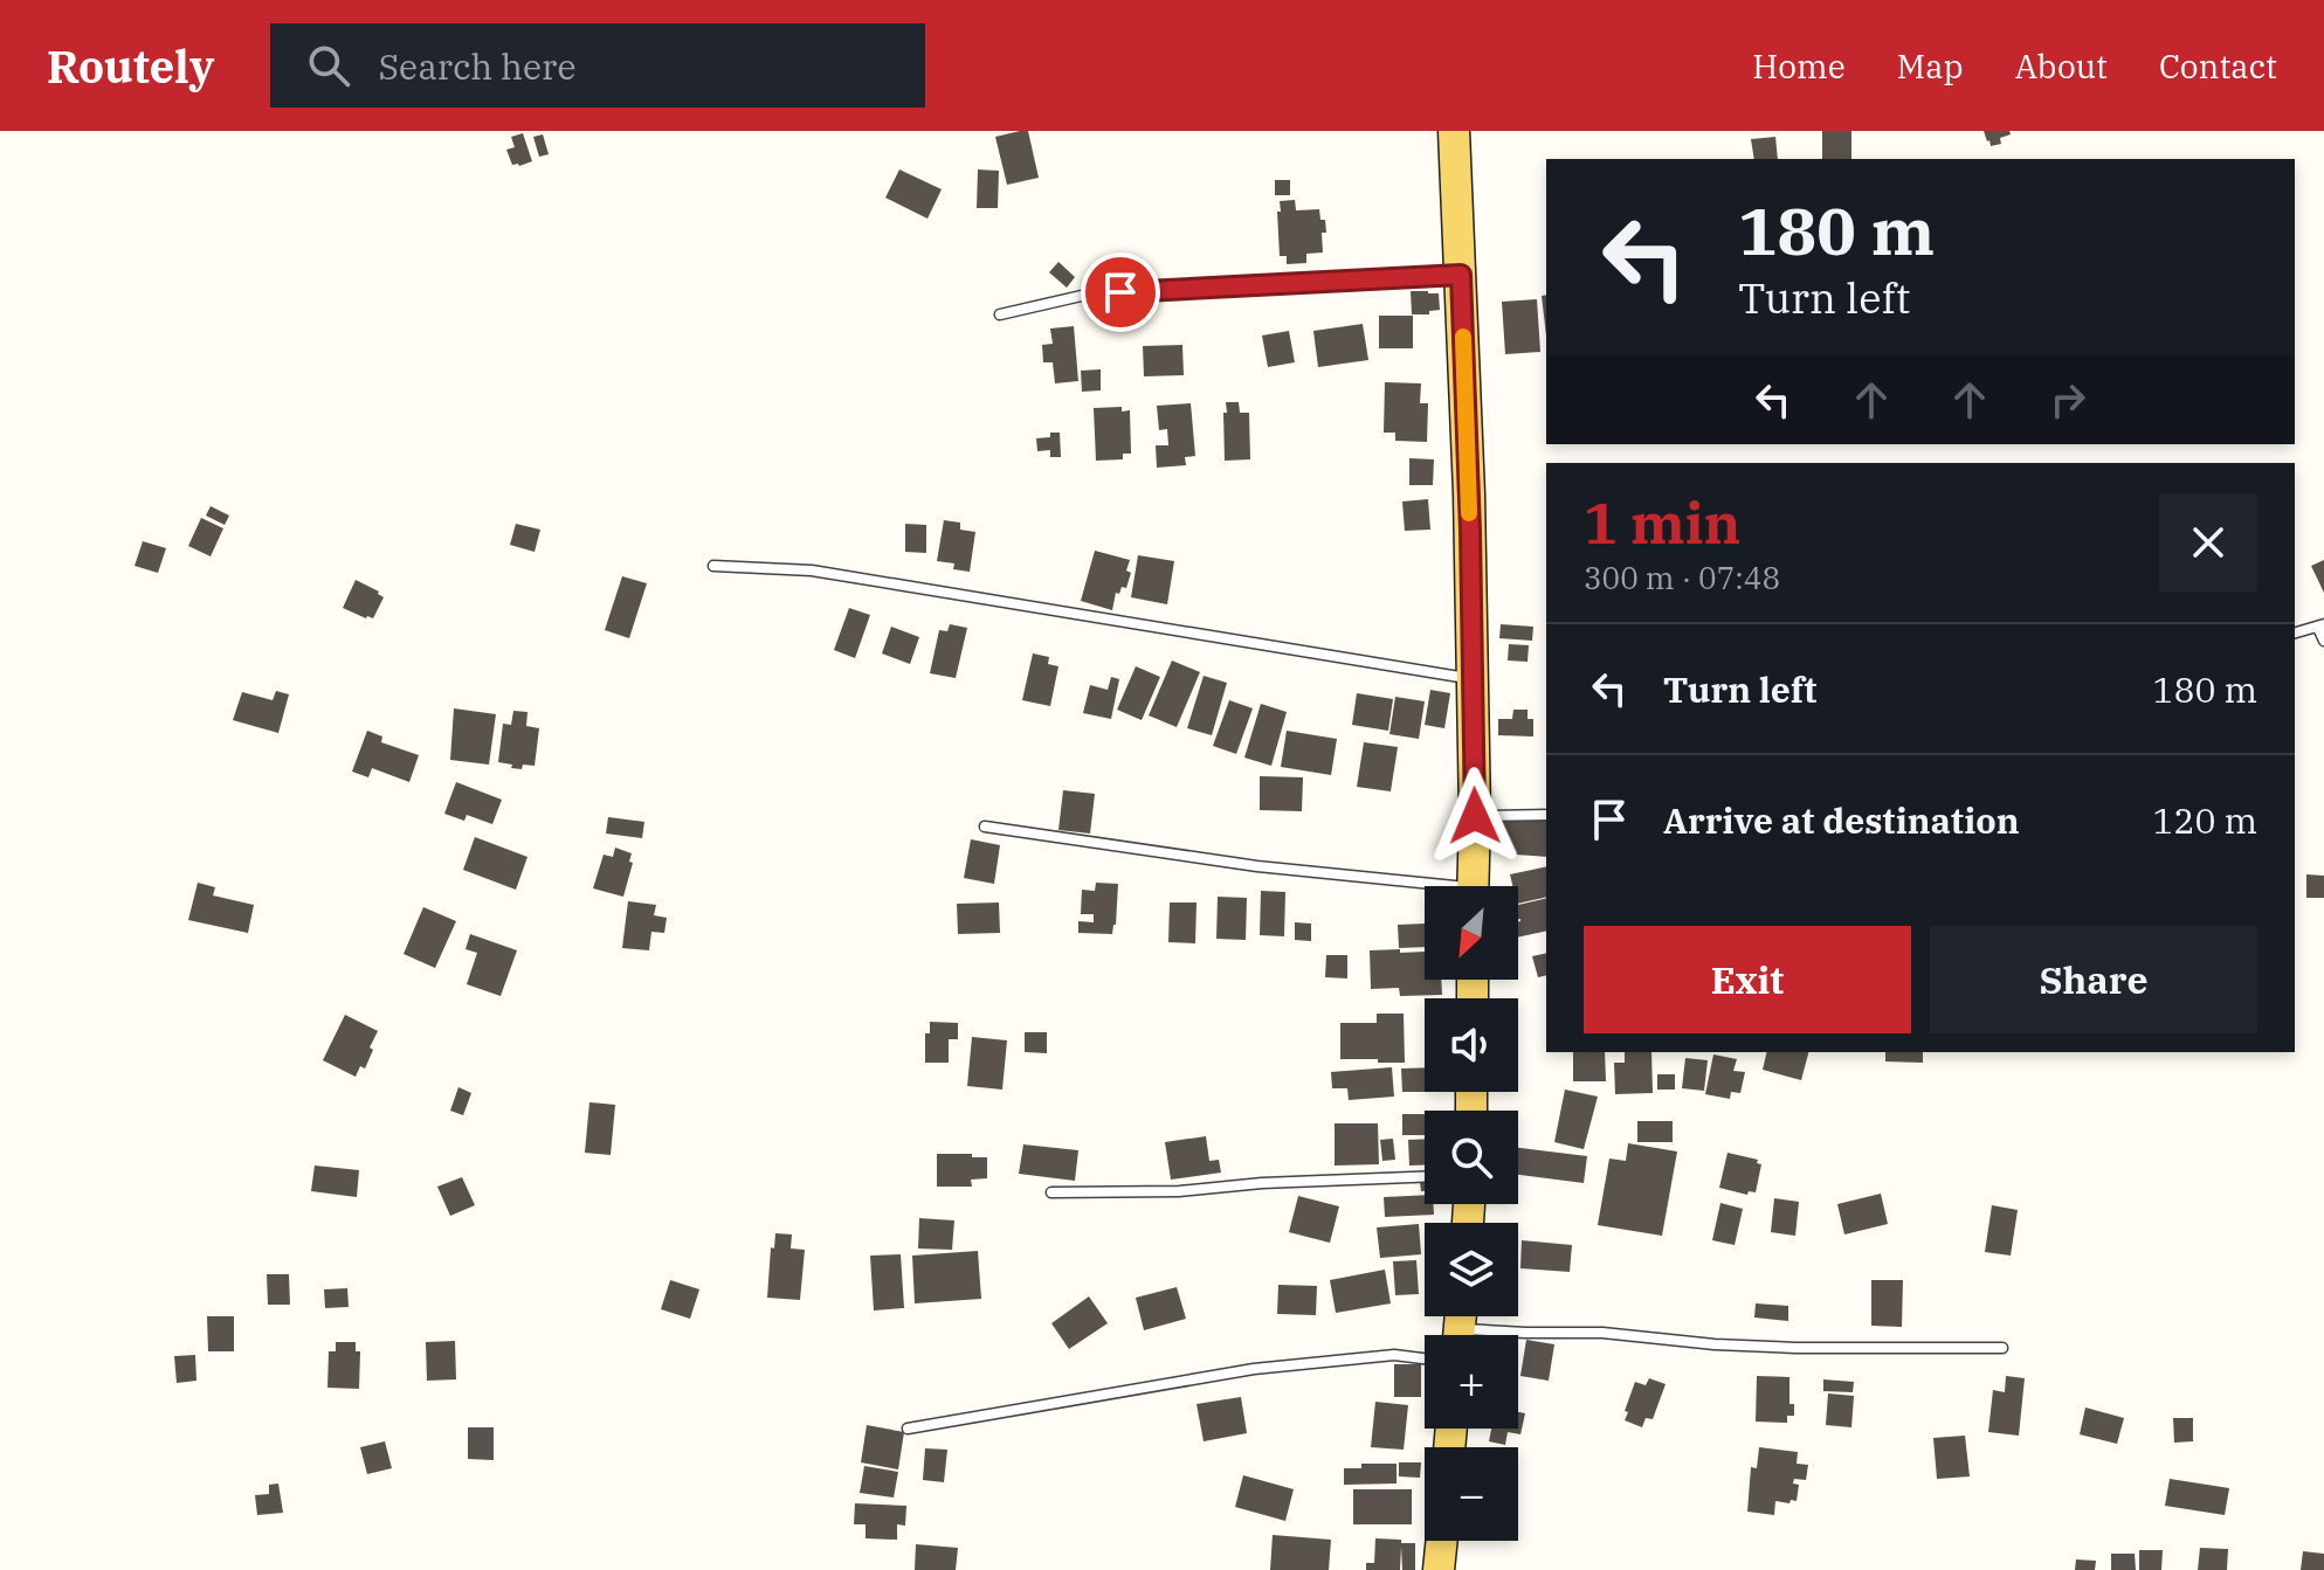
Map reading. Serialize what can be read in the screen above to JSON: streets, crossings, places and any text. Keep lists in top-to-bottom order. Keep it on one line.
{"north":"bottom left","page":{"header":"Routely","search":"Search here","nav":["Home","Map","About","Contact"],"turn":["180 m","Turn left"],"heading":["1 min","300 m · 07:48"],"list":[{"name":"Turn left","value":"180 m"},{"name":"Arrive at destination","value":"120 m"}],"map_buttons":["+","−"],"buttons":["Exit","Share"]}}
